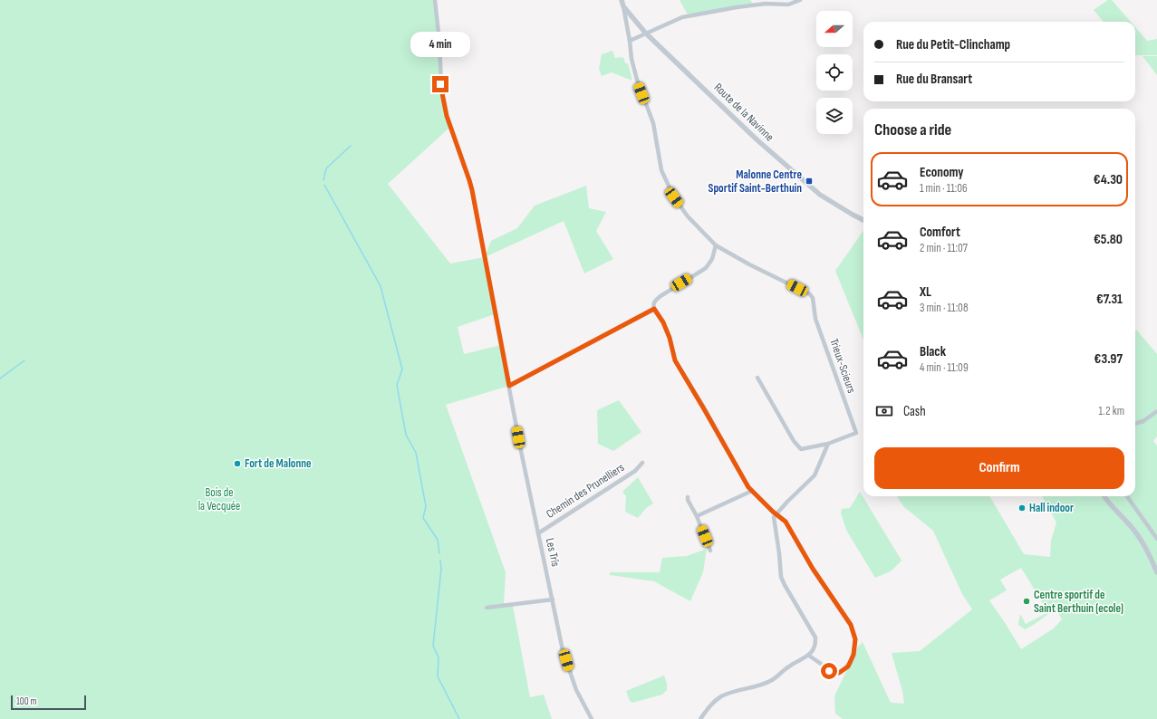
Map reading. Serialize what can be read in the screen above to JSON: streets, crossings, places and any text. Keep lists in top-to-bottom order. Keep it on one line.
{"streets":{"street":["Route de la Navinne","Trieux-Scieurs","Chemin des Prunelliers","Les Trîs"]},"crossings":[["Chemin des Prunelliers","Les Trîs"]],"parks":["Bois de la Vecquée"],"places":{"transit":["Malonne Centre Sportif Saint-Berthuin"],"other":["Fort de Malonne","Hall indoor","Centre sportif de Saint Berthuin (ecole)"]},"scale_bar":"100 m","north":"left","page":{"banner":["Rue du Petit-Clinchamp","Rue du Bransart"],"bubble":"4 min","heading":"Choose a ride","list":[{"name":"Economy","note":"1 min · 11:06","value":"€4.30"},{"name":"Comfort","note":"2 min · 11:07","value":"€5.80"},{"name":"XL","note":"3 min · 11:08","value":"€7.31"},{"name":"Black","note":"4 min · 11:09","value":"€3.97"}],"pay":["Cash","1.2 km"],"buttons":"Confirm","scale":"100 m"}}
